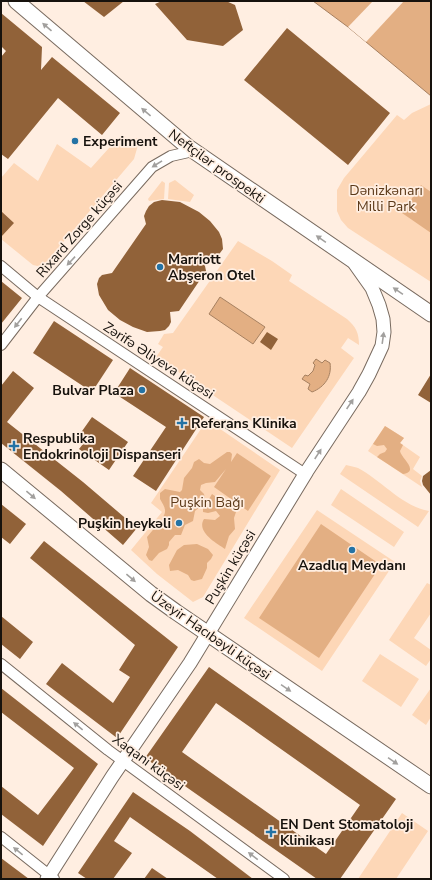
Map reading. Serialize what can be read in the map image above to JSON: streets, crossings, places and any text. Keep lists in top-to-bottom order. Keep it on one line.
{"streets":{"highway":["Neftçilər prospekti","Üzeyir Hacıbəyli küçəsi"],"main road":["Puşkin küçəsi"],"street":["Rixard Zorge küçəsi","Zərifə Əliyeva küçəsi","Xaqani küçəsi"]},"crossings":[["Neftçilər prospekti","Rixard Zorge küçəsi"],["Neftçilər prospekti","Puşkin küçəsi"],["Rixard Zorge küçəsi","Zərifə Əliyeva küçəsi"],["Zərifə Əliyeva küçəsi","Puşkin küçəsi"],["Puşkin küçəsi","Üzeyir Hacıbəyli küçəsi"],["Puşkin küçəsi","Xaqani küçəsi"]],"one_way":["Neftçilər prospekti","Rixard Zorge küçəsi","Üzeyir Hacıbəyli küçəsi","Xaqani küçəsi"],"parks":["Dənizkənarı Milli Park","Puşkin Bağı"],"places":{"other":["Experiment","Marriott Abşeron Otel","Bulvar Plaza","Puşkin heykəli","Azadlıq Meydanı"],"health":["Referans Klinika","Respublika Endokrinoloji Dispanseri","EN Dent Stomatoloji Klinikası"]}}
